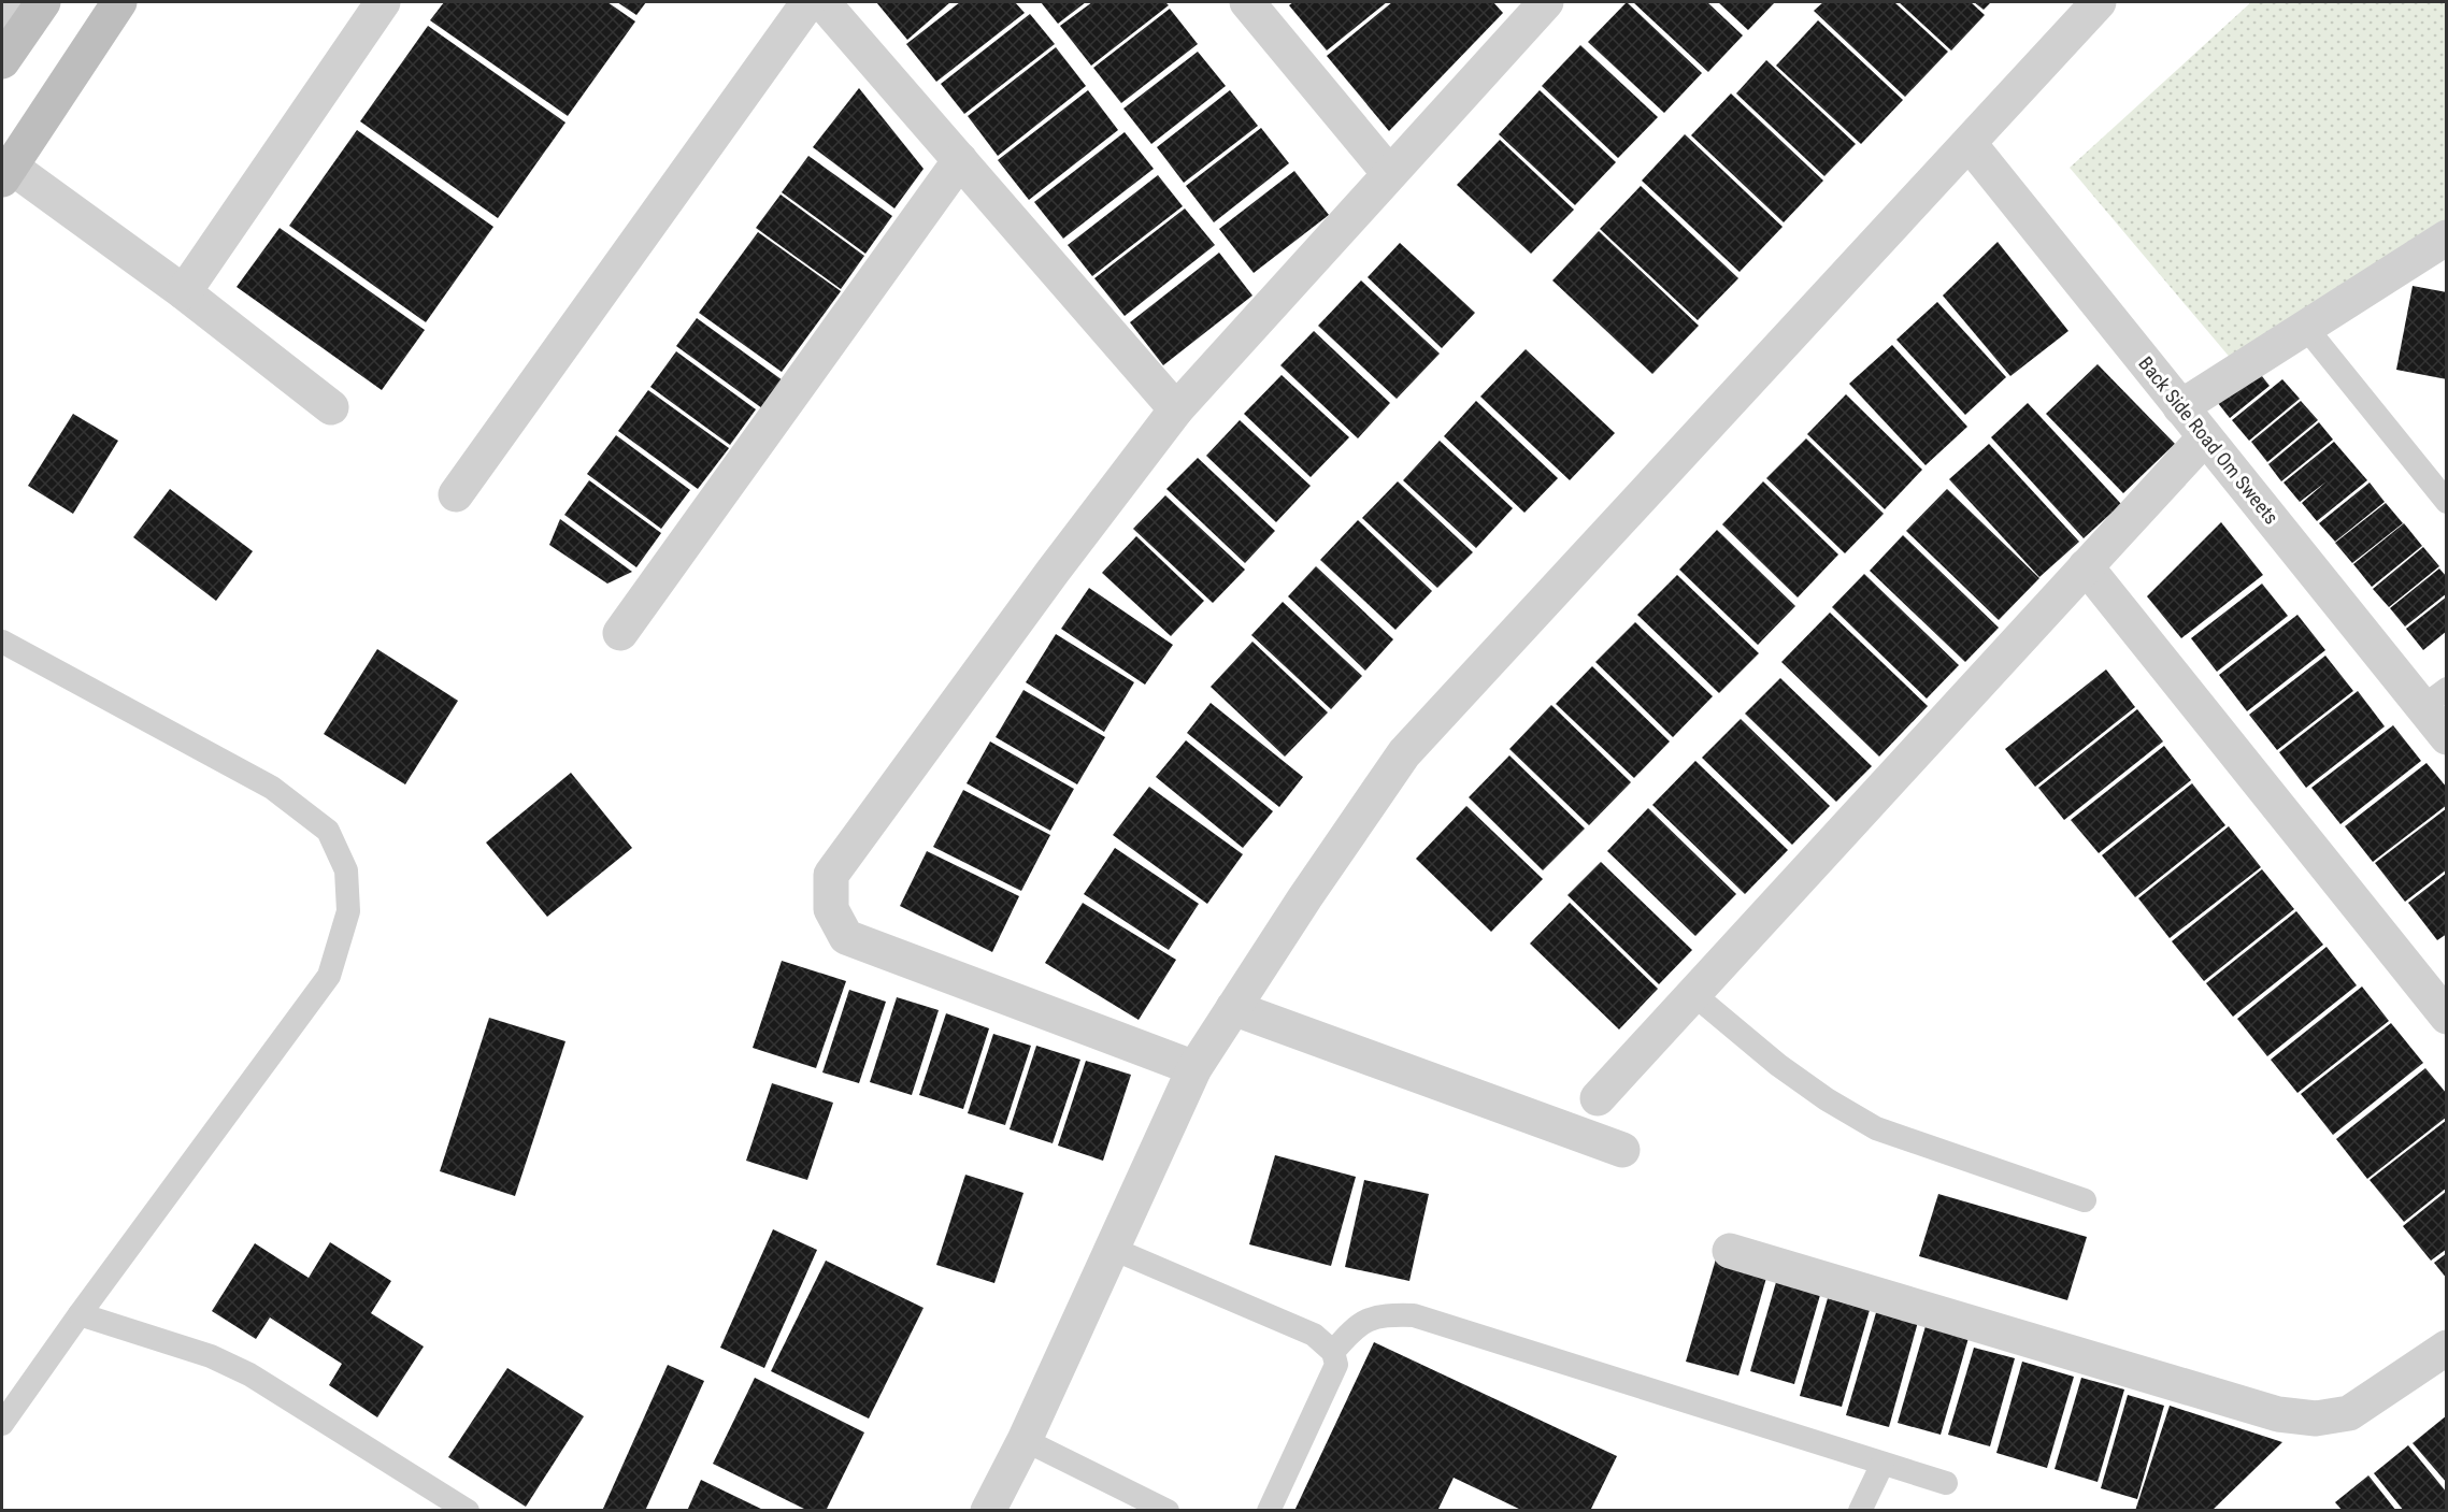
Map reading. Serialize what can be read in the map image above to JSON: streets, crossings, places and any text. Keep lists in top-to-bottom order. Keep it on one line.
{"streets":{"street":["Back Side Road Om Sweets"]}}
